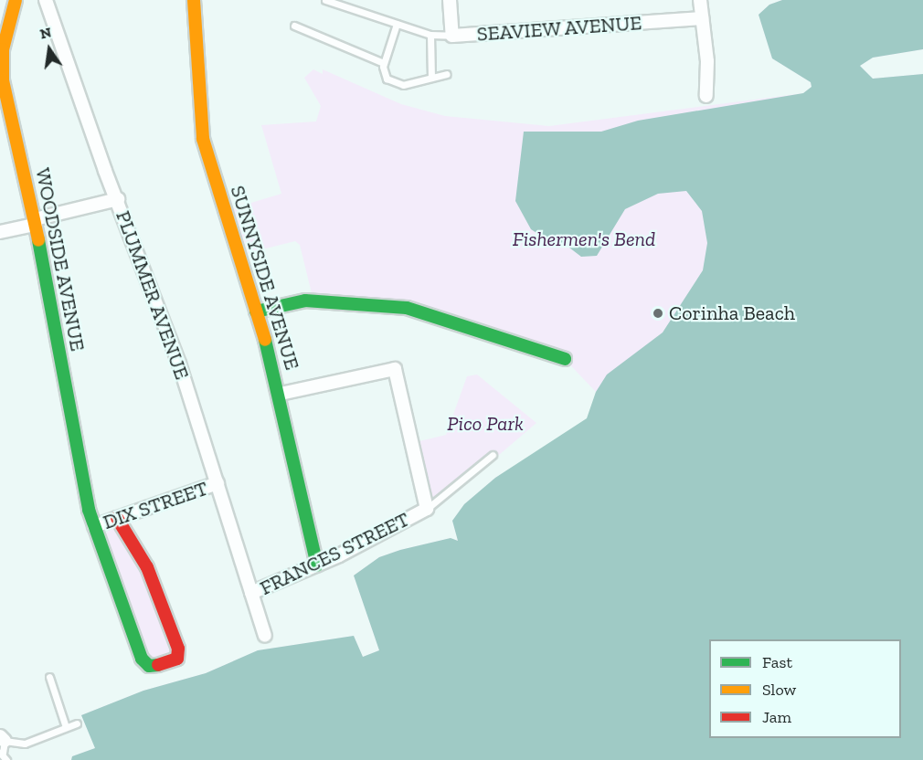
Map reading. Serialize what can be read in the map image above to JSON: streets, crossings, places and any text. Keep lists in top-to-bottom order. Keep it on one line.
{"streets":{"street":["SEAVIEW AVENUE","WOODSIDE AVENUE","SUNNYSIDE AVENUE","PLUMMER AVENUE","DIX STREET","FRANCES STREET"]},"crossings":[["WOODSIDE AVENUE","DIX STREET"],["SUNNYSIDE AVENUE","FRANCES STREET"],["PLUMMER AVENUE","DIX STREET"],["PLUMMER AVENUE","FRANCES STREET"]],"parks":["Fishermen's Bend","Pico Park"],"places":["Corinha Beach"],"legend":["Fast","Slow","Jam"],"north":"top"}
